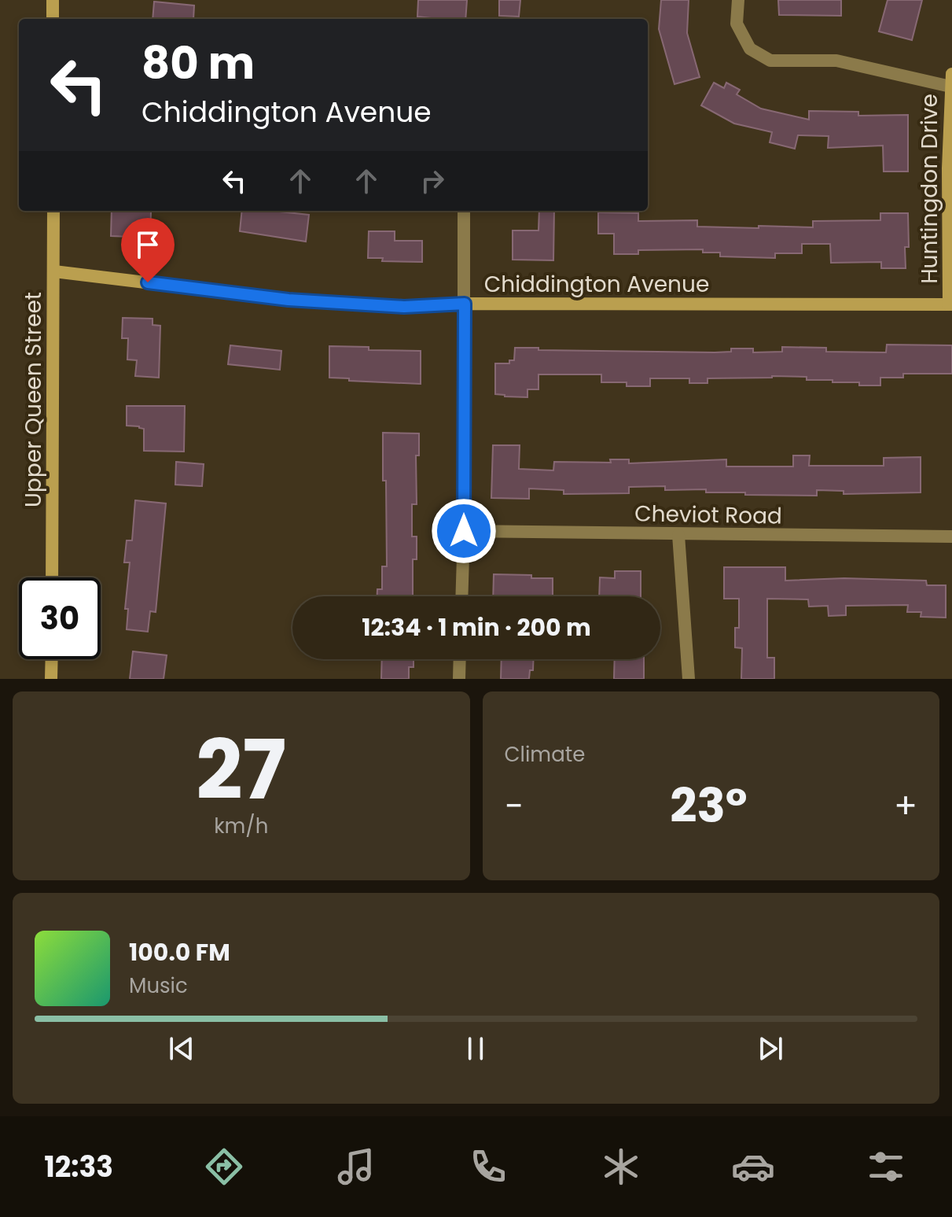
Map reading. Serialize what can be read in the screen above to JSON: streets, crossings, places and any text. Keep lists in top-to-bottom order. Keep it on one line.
{"streets":{"street":["Huntingdon Drive","Chiddington Avenue","Upper Queen Street","Cheviot Road"]},"crossings":[["Huntingdon Drive","Chiddington Avenue"],["Chiddington Avenue","Upper Queen Street"]],"page":{"turn":["80 m","Chiddington Avenue"],"limit":"30","trip":"12:34 · 1 min · 200 m","tile":[["27","km/h"],"Climate"],"heat":["−","23°","+"],"song":["100.0 FM","Music"],"tabs":"12:33"}}
